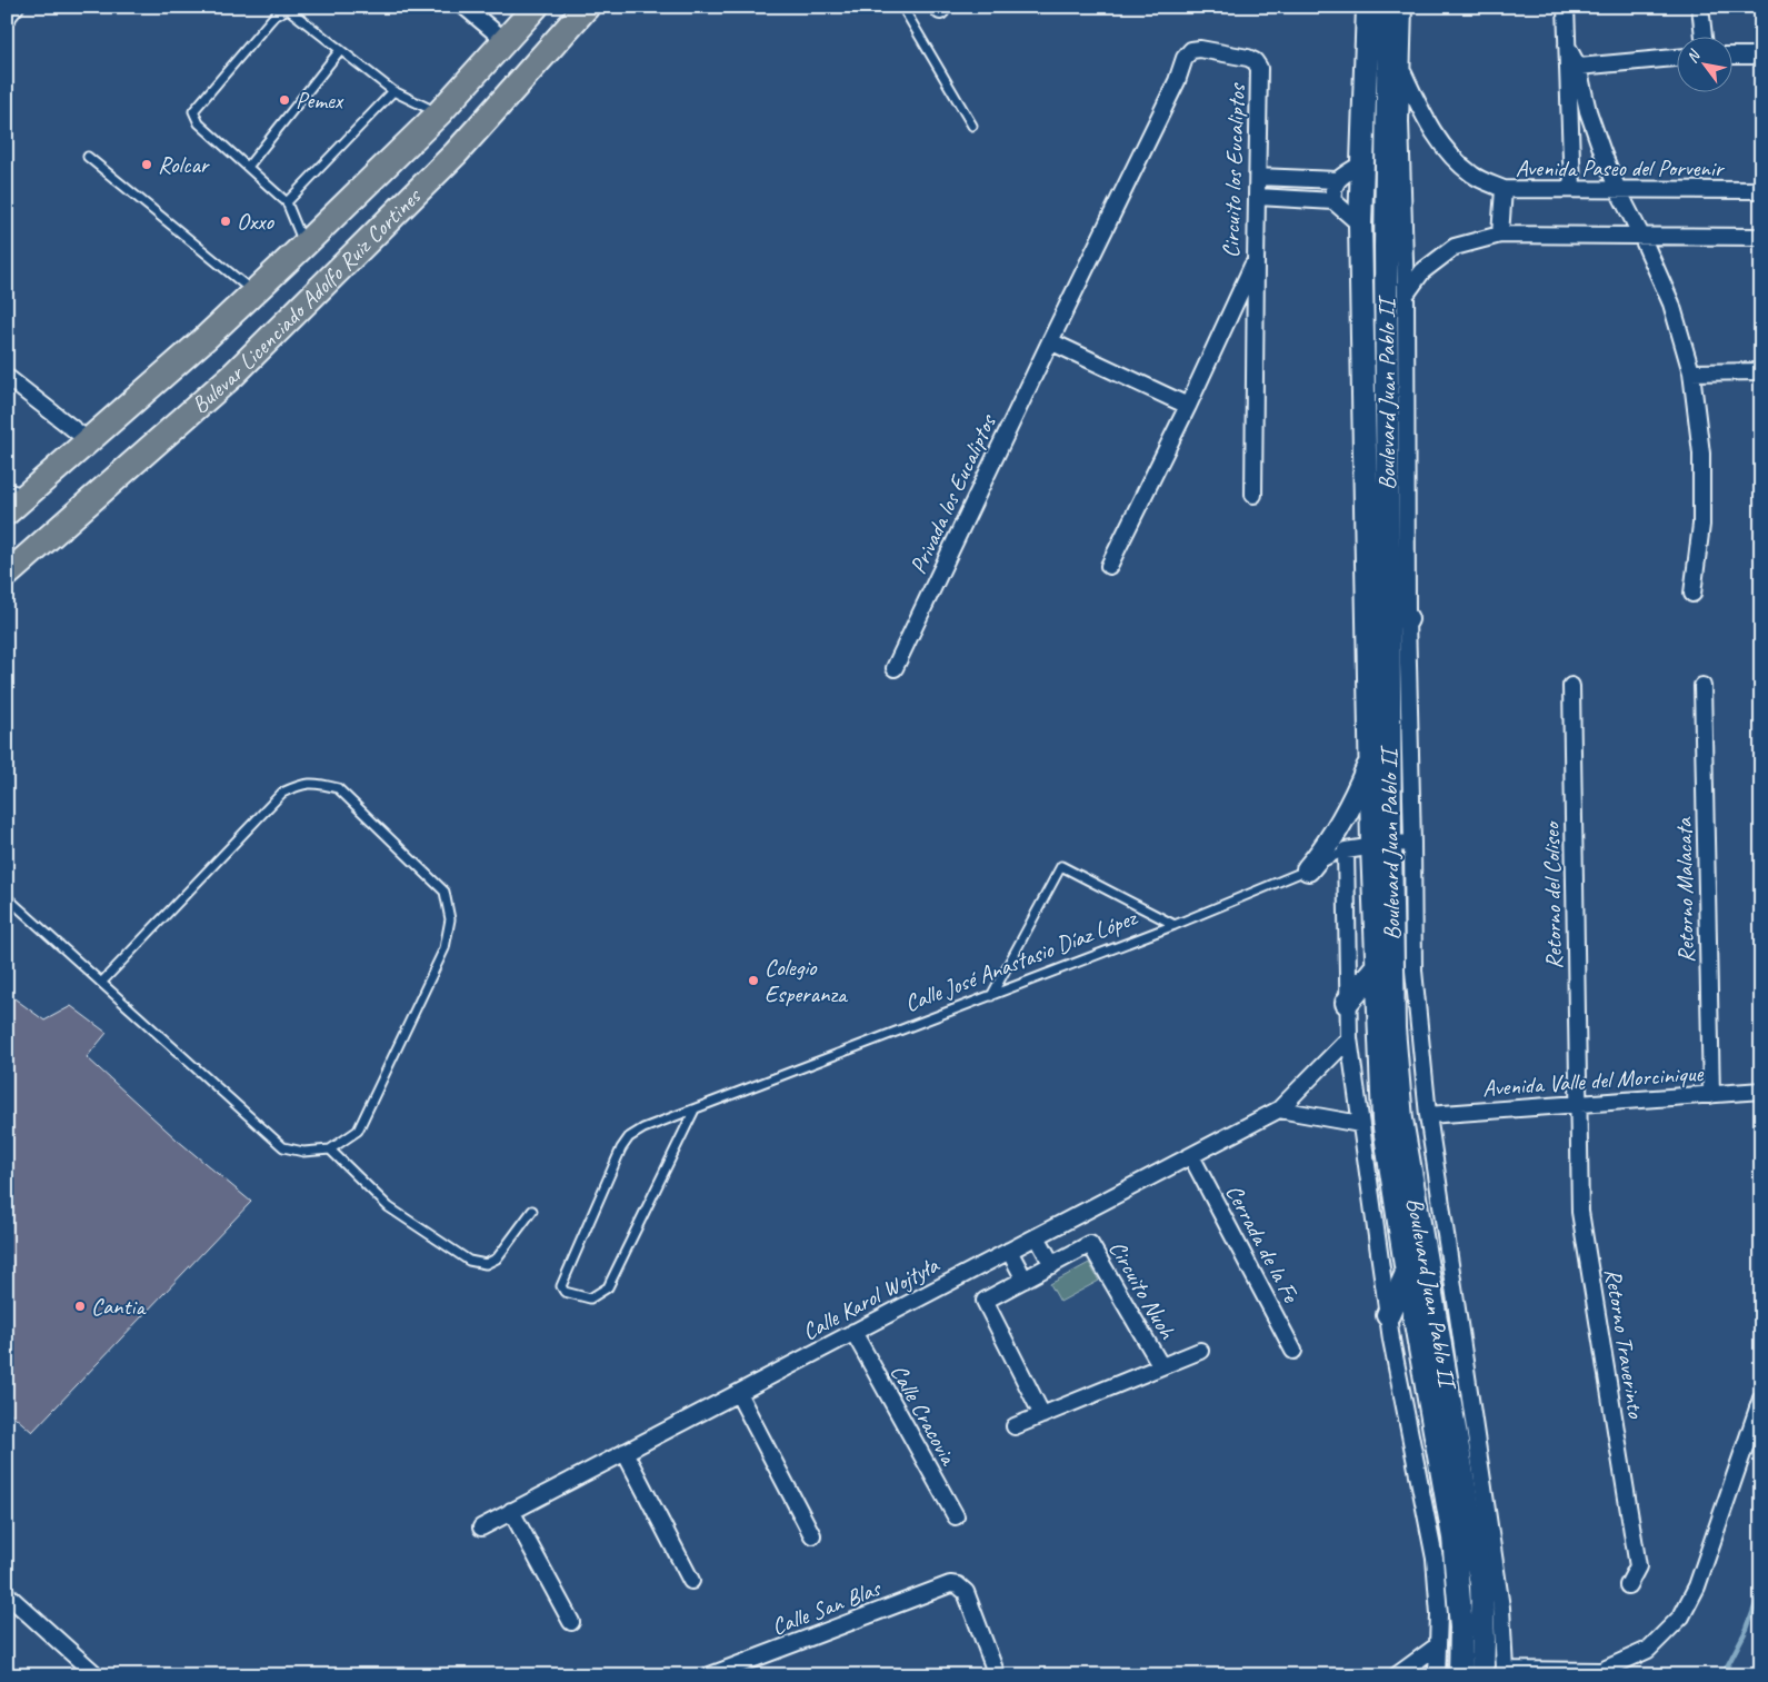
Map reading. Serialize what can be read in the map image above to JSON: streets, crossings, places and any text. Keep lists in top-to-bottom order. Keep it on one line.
{"streets":{"main road":["Bulevar Licenciado Adolfo Ruiz Cortines","Boulevard Juan Pablo II"],"street":["Avenida Paseo del Porvenir","Circuito los Eucaliptos","Privada los Eucaliptos","Retorno Malacata","Retorno del Coliseo","Calle José Anastasio Díaz López","Avenida Valle del Morcinique","Cerrada de la Fe","Circuito Nuoh","Calle Karol Wojtyła","Retorno Traverinto","Calle Cracovia","Calle San Blas"]},"crossings":[["Avenida Paseo del Porvenir","Boulevard Juan Pablo II"],["Circuito los Eucaliptos","Privada los Eucaliptos"],["Boulevard Juan Pablo II","Calle José Anastasio Díaz López"],["Boulevard Juan Pablo II","Avenida Valle del Morcinique"],["Retorno Malacata","Avenida Valle del Morcinique"],["Retorno del Coliseo","Avenida Valle del Morcinique"],["Retorno del Coliseo","Retorno Traverinto"],["Avenida Valle del Morcinique","Retorno Traverinto"],["Cerrada de la Fe","Calle Karol Wojtyła"],["Calle Karol Wojtyła","Calle Cracovia"]],"places":["Pemex","Rolcar","Oxxo","Colegio Esperanza","Cantia"],"north":"top left"}
